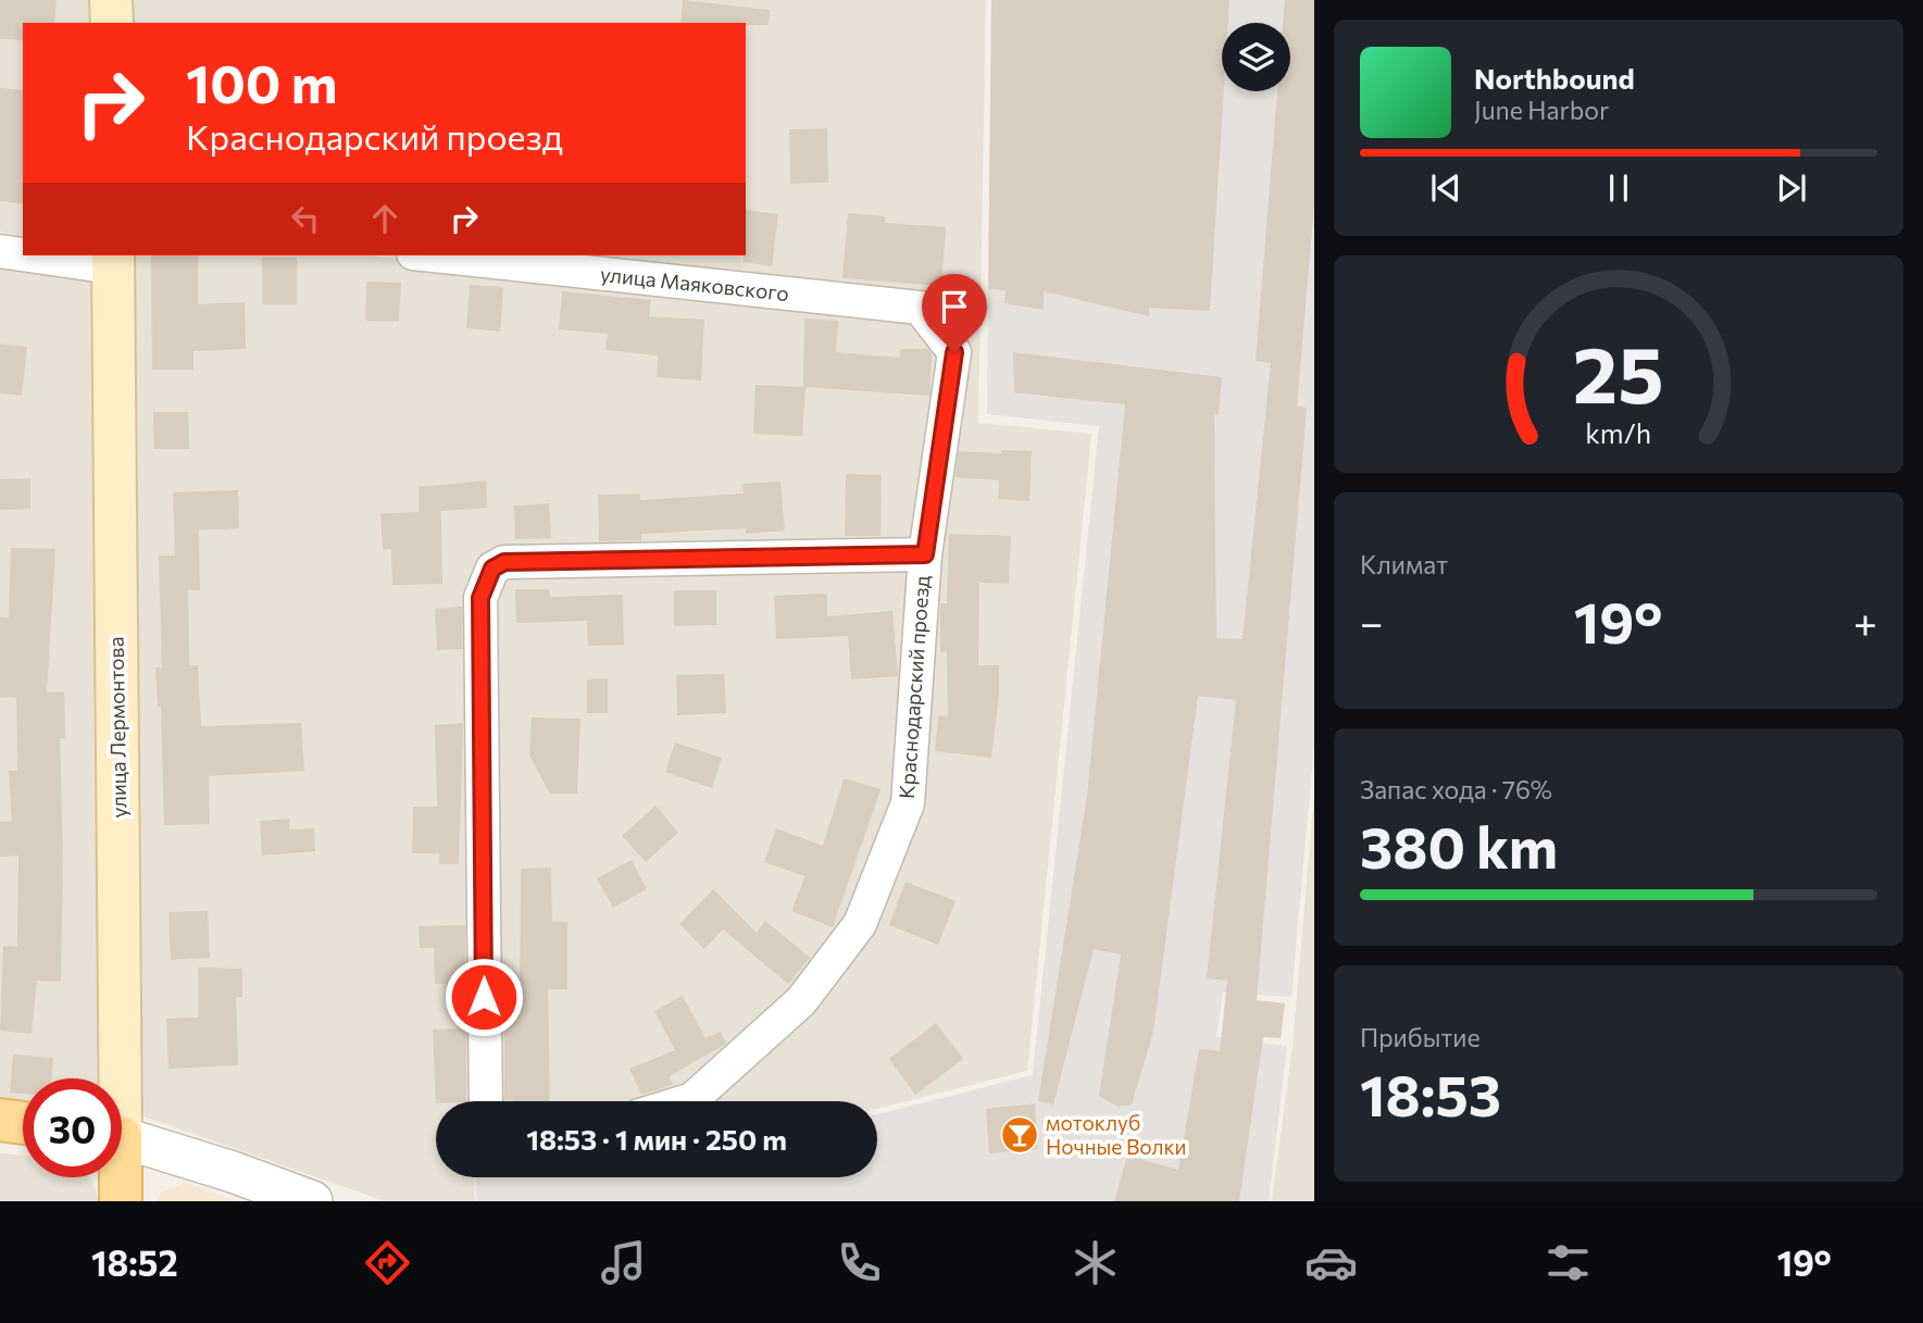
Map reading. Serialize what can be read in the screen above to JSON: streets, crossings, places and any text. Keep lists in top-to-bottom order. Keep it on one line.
{"streets":{"main road":["улица Лермонтова"],"street":["улица Маяковского","Краснодарский проезд"]},"crossings":[["улица Маяковского","Краснодарский проезд"]],"places":{"bar":["мотоклуб Ночные Волки"]},"page":{"turn":["100 m","Краснодарский проезд"],"song":["Northbound","June Harbor"],"tile":["Климат",["Запас хода · 76%","380 km"],["Прибытие","18:53"]],"heat":["−","19°","+"],"limit":"30","trip":"18:53 · 1 мин · 250 m","tabs":["18:52","19°"],"gauge":["25","km/h"]}}
